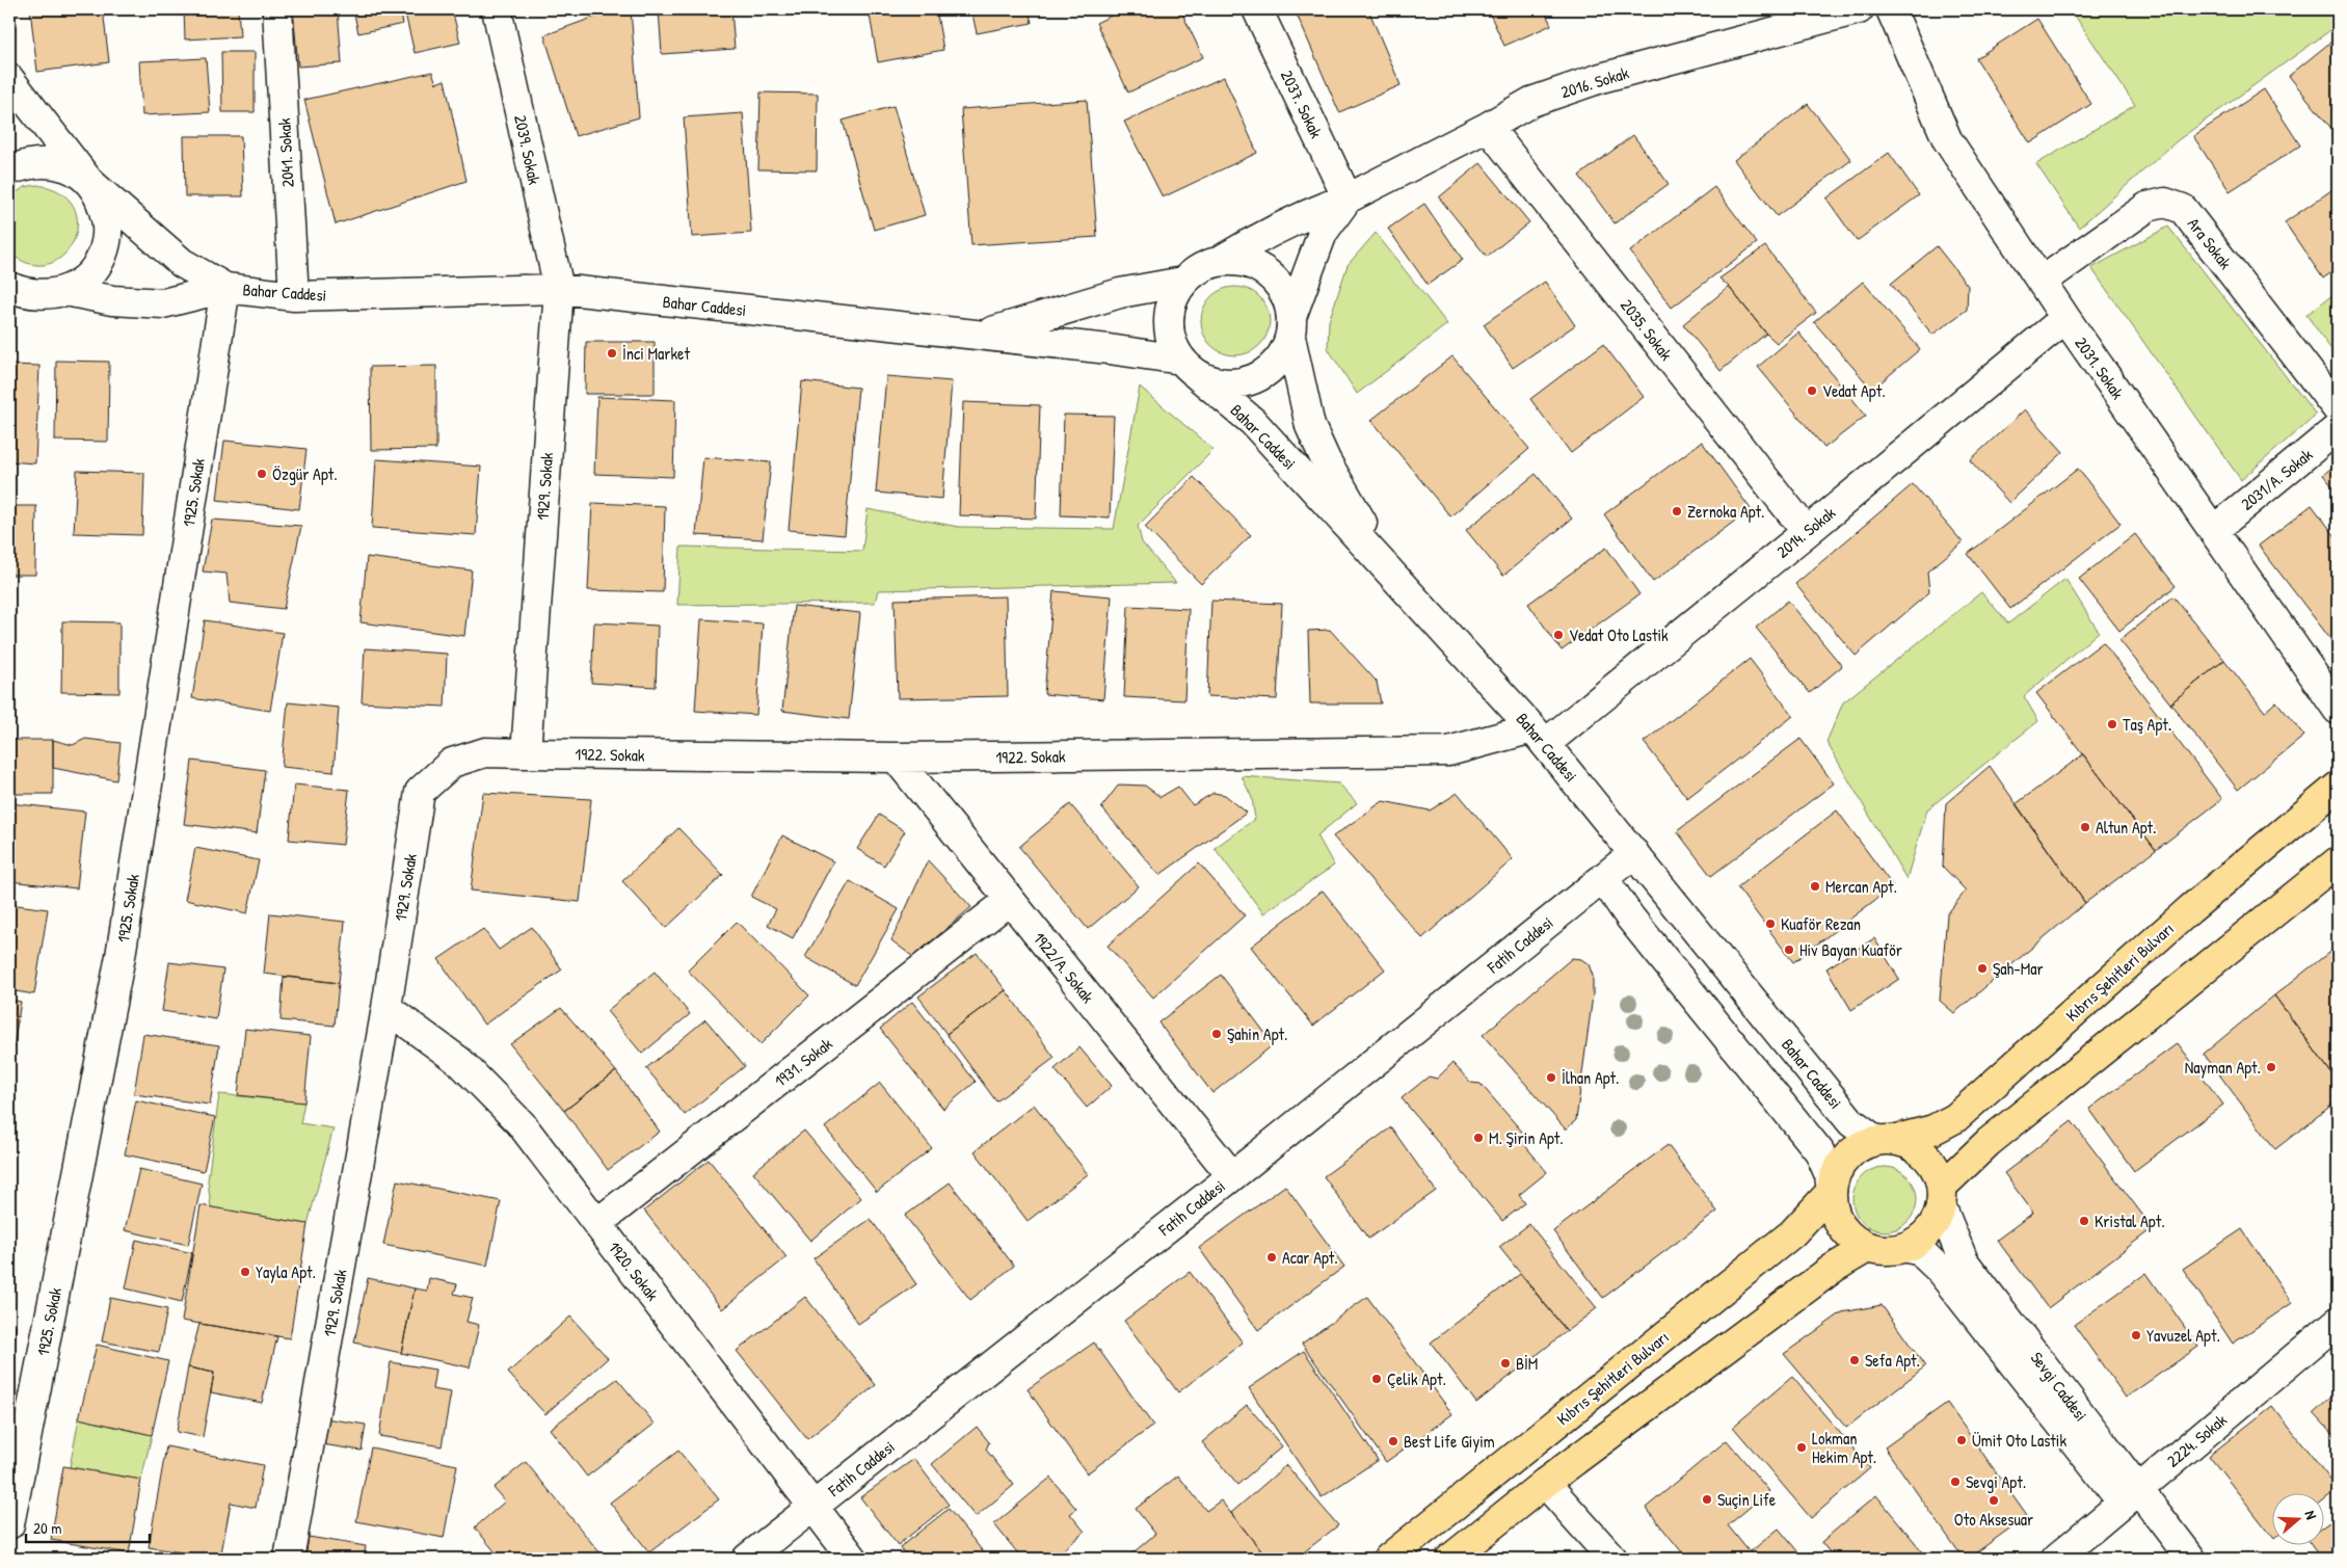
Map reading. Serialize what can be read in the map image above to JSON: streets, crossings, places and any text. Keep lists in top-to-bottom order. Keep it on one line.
{"streets":{"main road":["Kıbrıs Şehitleri Bulvarı"],"street":["2016. Sokak","2037. Sokak","2039. Sokak","2041. Sokak","Ara Sokak","Bahar Caddesi","2035. Sokak","2031. Sokak","2031/A. Sokak","1929. Sokak","1925. Sokak","2014. Sokak","1922. Sokak","Fatih Caddesi","1922/A. Sokak","1931. Sokak","1920. Sokak","Sevgi Caddesi","2224. Sokak"]},"crossings":[["2016. Sokak","2037. Sokak"],["2016. Sokak","Bahar Caddesi"],["2016. Sokak","2035. Sokak"],["2039. Sokak","Bahar Caddesi"],["2039. Sokak","1929. Sokak"],["2041. Sokak","Bahar Caddesi"],["Ara Sokak","2031. Sokak"],["Bahar Caddesi","1929. Sokak"],["Bahar Caddesi","1925. Sokak"],["Bahar Caddesi","2014. Sokak"],["Bahar Caddesi","1922. Sokak"],["Bahar Caddesi","Fatih Caddesi"],["Bahar Caddesi","Kıbrıs Şehitleri Bulvarı"],["Bahar Caddesi","Sevgi Caddesi"],["2035. Sokak","2014. Sokak"],["2031. Sokak","2031/A. Sokak"],["2031. Sokak","2014. Sokak"],["1929. Sokak","1922. Sokak"],["1929. Sokak","1920. Sokak"],["2014. Sokak","1922. Sokak"],["1922. Sokak","1922/A. Sokak"],["Fatih Caddesi","1922/A. Sokak"],["Fatih Caddesi","1920. Sokak"],["1922/A. Sokak","1931. Sokak"],["Kıbrıs Şehitleri Bulvarı","Sevgi Caddesi"],["1931. Sokak","1920. Sokak"],["Sevgi Caddesi","2224. Sokak"]],"places":["İnci Market","Vedat Apt.","Özgür Apt.","Zernoka Apt.","Vedat Oto Lastik","Taş Apt.","Altun Apt.","Mercan Apt.","Kuaför Rezan","Hiv Bayan Kuaför","Şah-Mar","Şahin Apt.","Nayman Apt.","İlhan Apt.","M. Şirin Apt.","Kristal Apt.","Acar Apt.","Yayla Apt.","Yavuzel Apt.","Sefa Apt.","BİM","Çelik Apt.","Ümit Oto Lastik","Best Life Giyim","Lokman Hekim Apt.","Sevgi Apt.","Suçin Life","Oto Aksesuar"],"scale_bar":"20 m","north":"right"}
